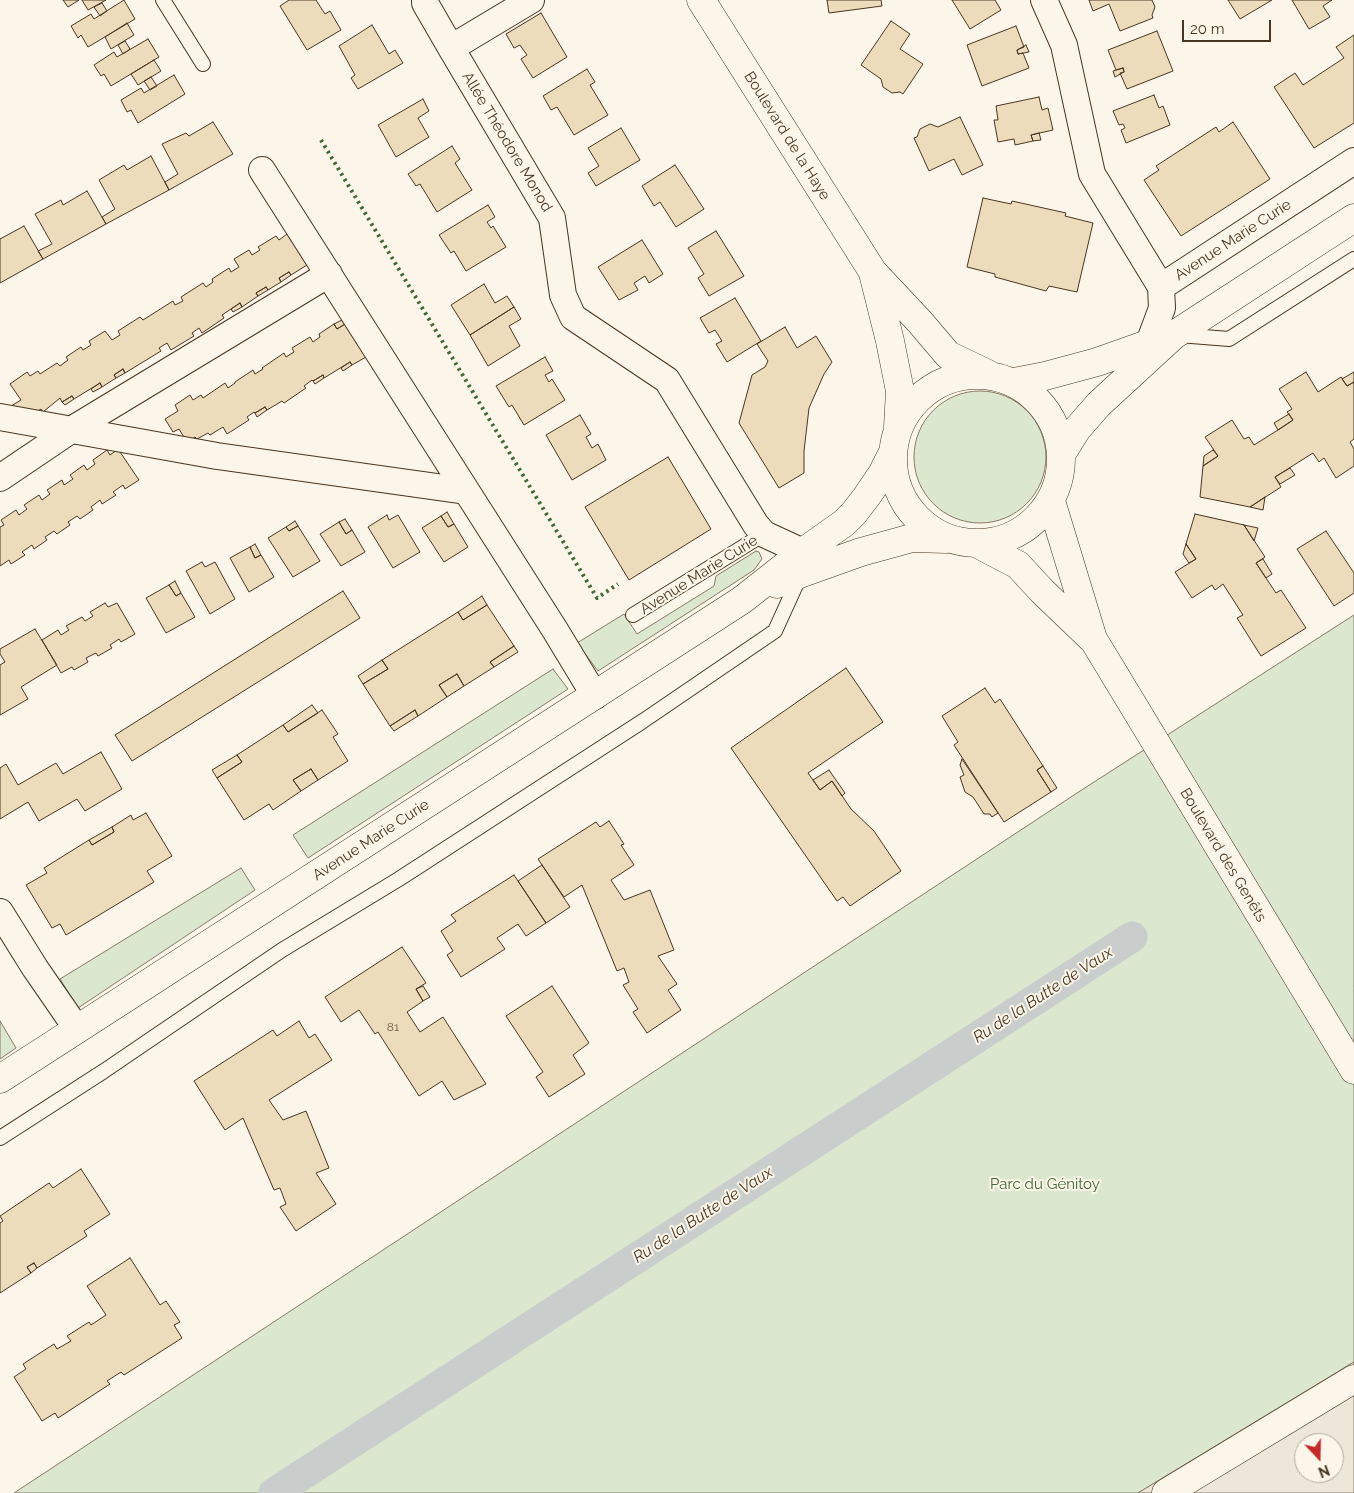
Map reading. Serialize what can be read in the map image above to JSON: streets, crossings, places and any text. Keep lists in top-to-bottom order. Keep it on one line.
{"streets":{"main road":["Boulevard de la Haye","Avenue Marie Curie","Boulevard des Genêts"],"street":["Allée Théodore Monod"]},"crossings":[["Boulevard de la Haye","Avenue Marie Curie"],["Boulevard de la Haye","Boulevard des Genêts"],["Allée Théodore Monod","Avenue Marie Curie"],["Avenue Marie Curie","Boulevard des Genêts"]],"water":["Ru de la Butte de Vaux"],"parks":["Parc du Génitoy"],"house_numbers":["81"],"scale_bar":"20 m","north":"bottom"}
